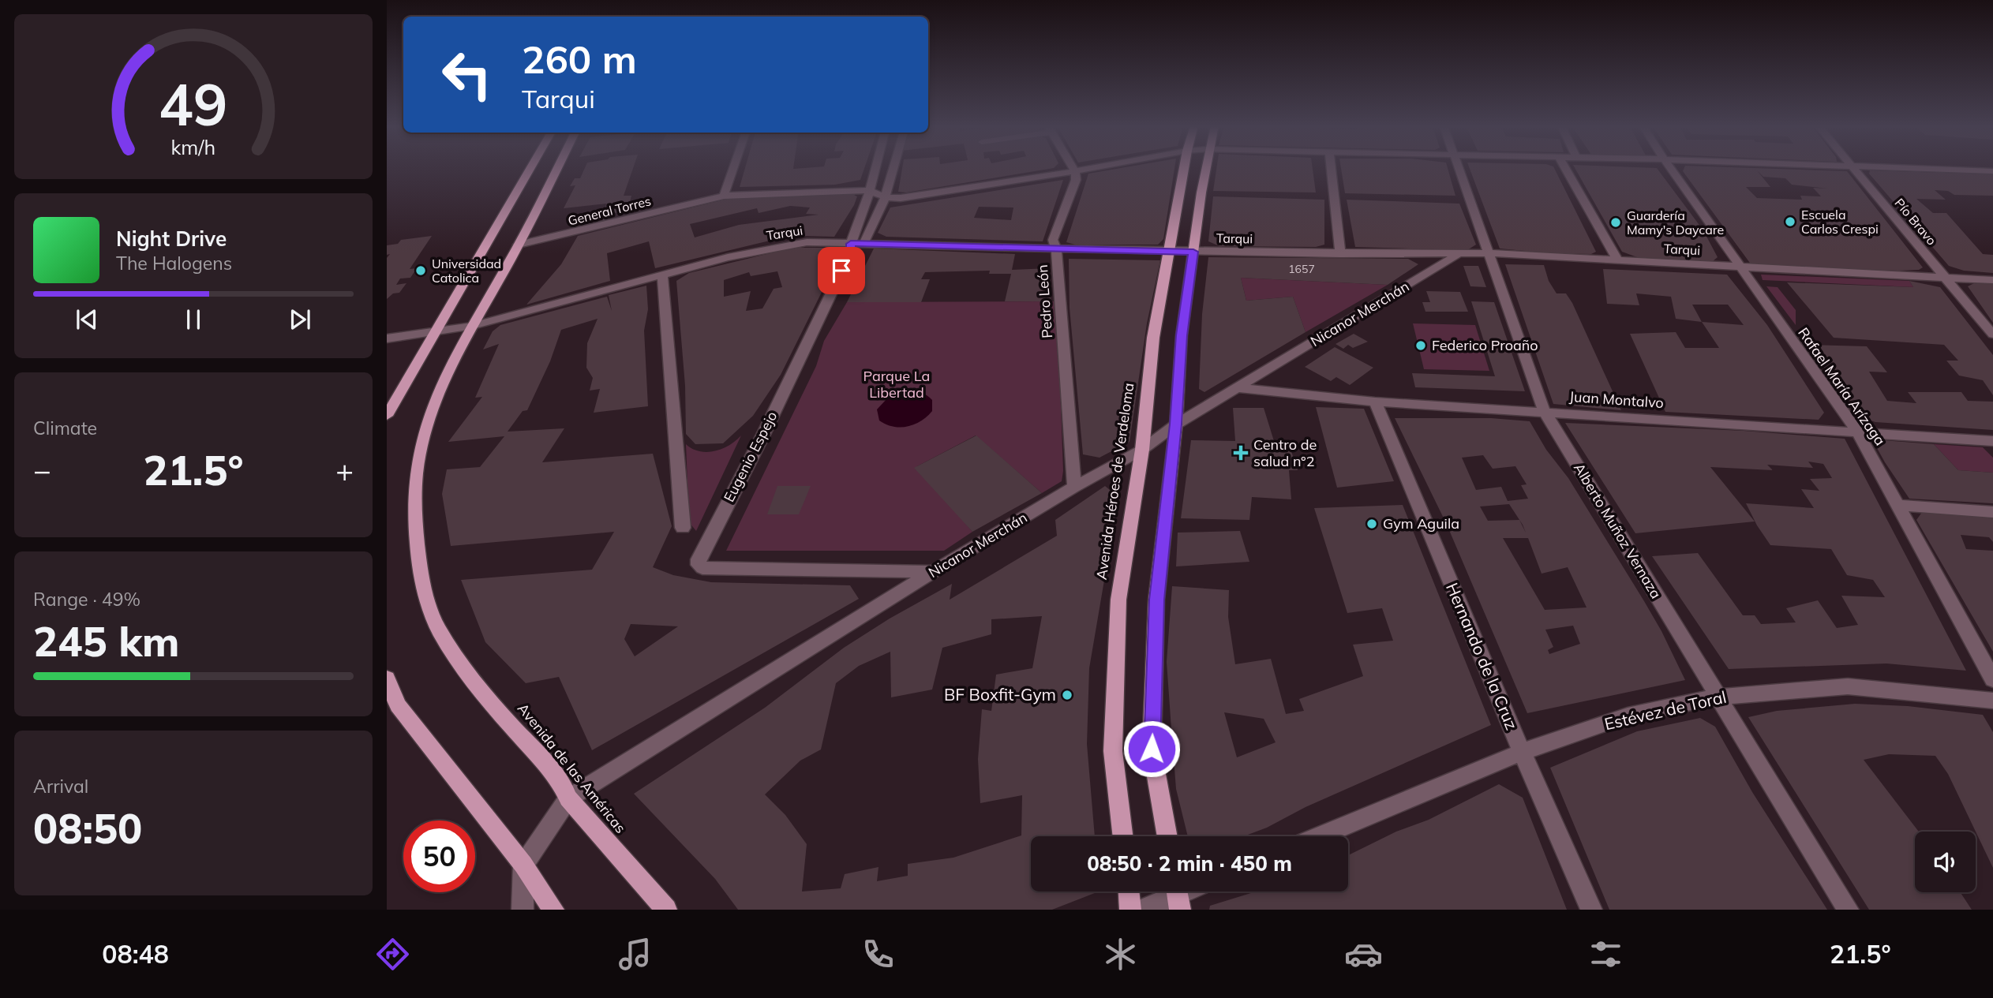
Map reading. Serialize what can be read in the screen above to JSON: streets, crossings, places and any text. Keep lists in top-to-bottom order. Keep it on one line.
{"streets":{"main road":["Avenida Héroes de Verdeloma","Avenida de las Américas"],"street":["General Torres","Pío Bravo","Tarqui","Pedro León","Nicanor Merchán","Rafael María Arízaga","Juan Montalvo","Eugenio Espejo","Alberto Muñoz Vernaza","Hernando de la Cruz","Estévez de Toral"]},"crossings":[["General Torres","Pedro León"],["General Torres","Eugenio Espejo"],["General Torres","Avenida de las Américas"],["Pío Bravo","Tarqui"],["Tarqui","Pedro León"],["Tarqui","Nicanor Merchán"],["Tarqui","Rafael María Arízaga"],["Tarqui","Eugenio Espejo"],["Tarqui","Avenida Héroes de Verdeloma"],["Tarqui","Alberto Muñoz Vernaza"],["Tarqui","Avenida de las Américas"],["Pedro León","Nicanor Merchán"],["Nicanor Merchán","Juan Montalvo"],["Nicanor Merchán","Eugenio Espejo"],["Nicanor Merchán","Avenida Héroes de Verdeloma"],["Nicanor Merchán","Avenida de las Américas"],["Rafael María Arízaga","Juan Montalvo"],["Juan Montalvo","Alberto Muñoz Vernaza"],["Juan Montalvo","Hernando de la Cruz"],["Alberto Muñoz Vernaza","Estévez de Toral"],["Hernando de la Cruz","Estévez de Toral"]],"parks":["Parque La Libertad"],"places":{"other":["Escuela Carlos Crespi","Guardería Mamy's Daycare","Universidad Catolica","Federico Proaño","Gym Aguila","BF Boxfit-Gym"],"health":["Centro de salud n°2"]},"house_numbers":["1657"],"page":{"turn":["260 m","Tarqui"],"song":["Night Drive","The Halogens"],"tile":["Climate",["Range · 49%","245 km"],["Arrival","08:50"]],"heat":["−","21.5°","+"],"limit":"50","trip":"08:50 · 2 min · 450 m","tabs":["08:48","21.5°"],"gauge":["49","km/h"]}}
